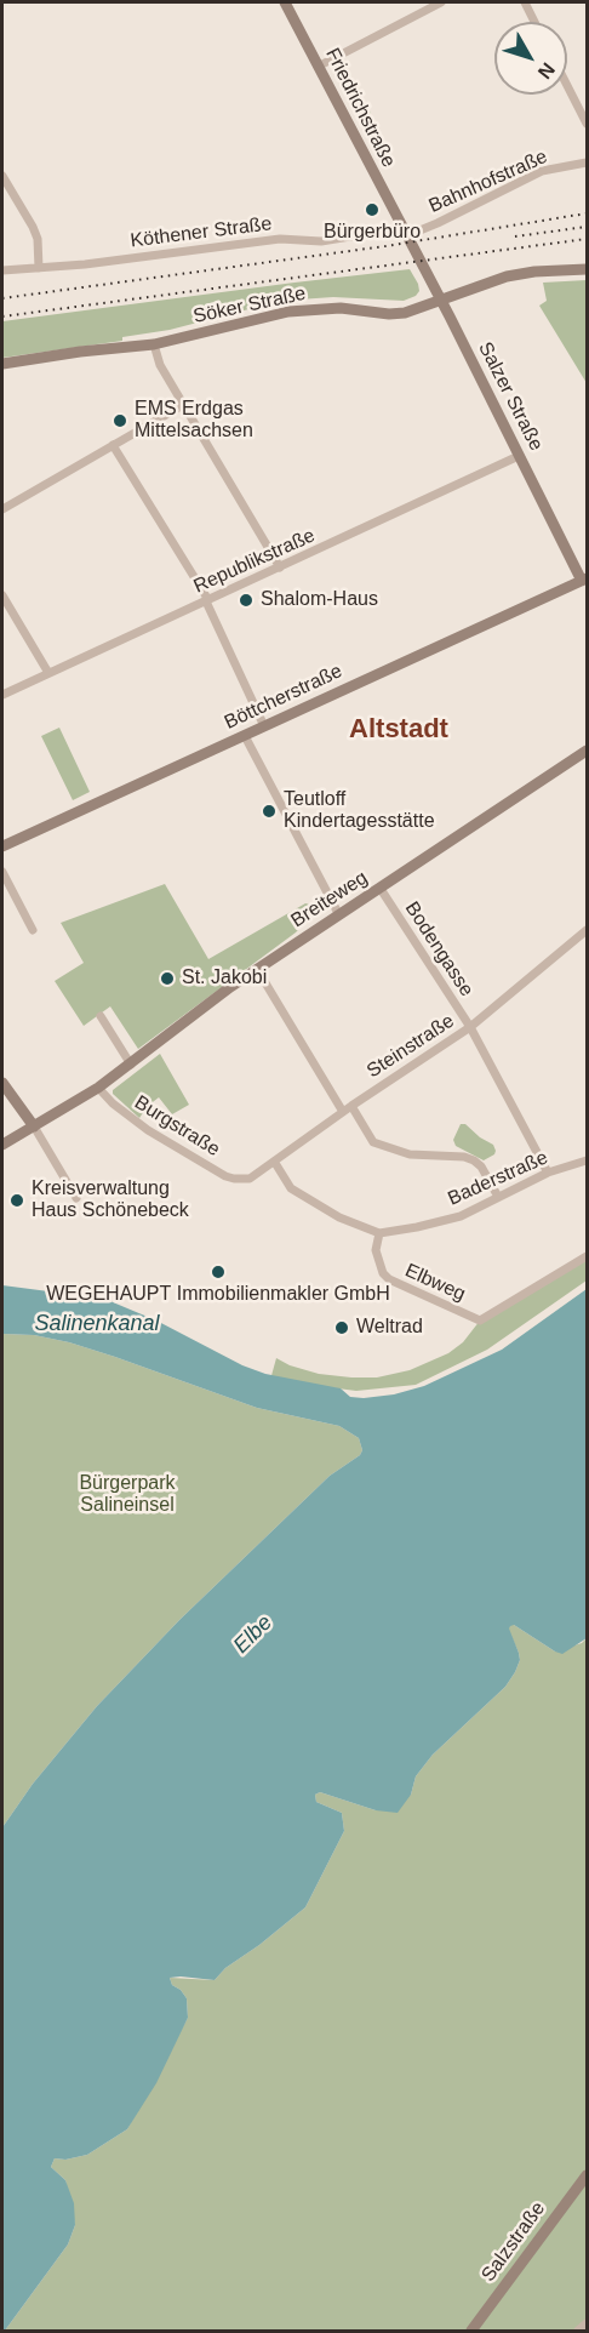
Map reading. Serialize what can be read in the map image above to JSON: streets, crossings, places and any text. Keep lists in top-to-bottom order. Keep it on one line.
{"streets":{"street":["Friedrichstraße","Bahnhofstraße","Köthener Straße","Söker Straße","Salzer Straße","Republikstraße","Böttcherstraße","Breiteweg","Bodengasse","Steinstraße","Burgstraße","Baderstraße","Elbweg","Salzstraße"]},"crossings":[["Friedrichstraße","Bahnhofstraße"],["Friedrichstraße","Köthener Straße"],["Friedrichstraße","Salzer Straße"],["Bahnhofstraße","Köthener Straße"],["Bahnhofstraße","Salzer Straße"],["Köthener Straße","Salzer Straße"],["Söker Straße","Salzer Straße"],["Salzer Straße","Republikstraße"],["Salzer Straße","Böttcherstraße"],["Breiteweg","Bodengasse"],["Breiteweg","Burgstraße"],["Bodengasse","Steinstraße"],["Bodengasse","Baderstraße"],["Steinstraße","Burgstraße"],["Baderstraße","Elbweg"]],"districts":["Altstadt"],"water":["Salinenkanal","Elbe"],"parks":["Bürgerpark Salineinsel"],"places":["Bürgerbüro","EMS Erdgas Mittelsachsen","Shalom-Haus","Teutloff Kindertagesstätte","St. Jakobi","Kreisverwaltung Haus Schönebeck","WEGEHAUPT Immobilienmakler GmbH","Weltrad"],"north":"bottom right"}
